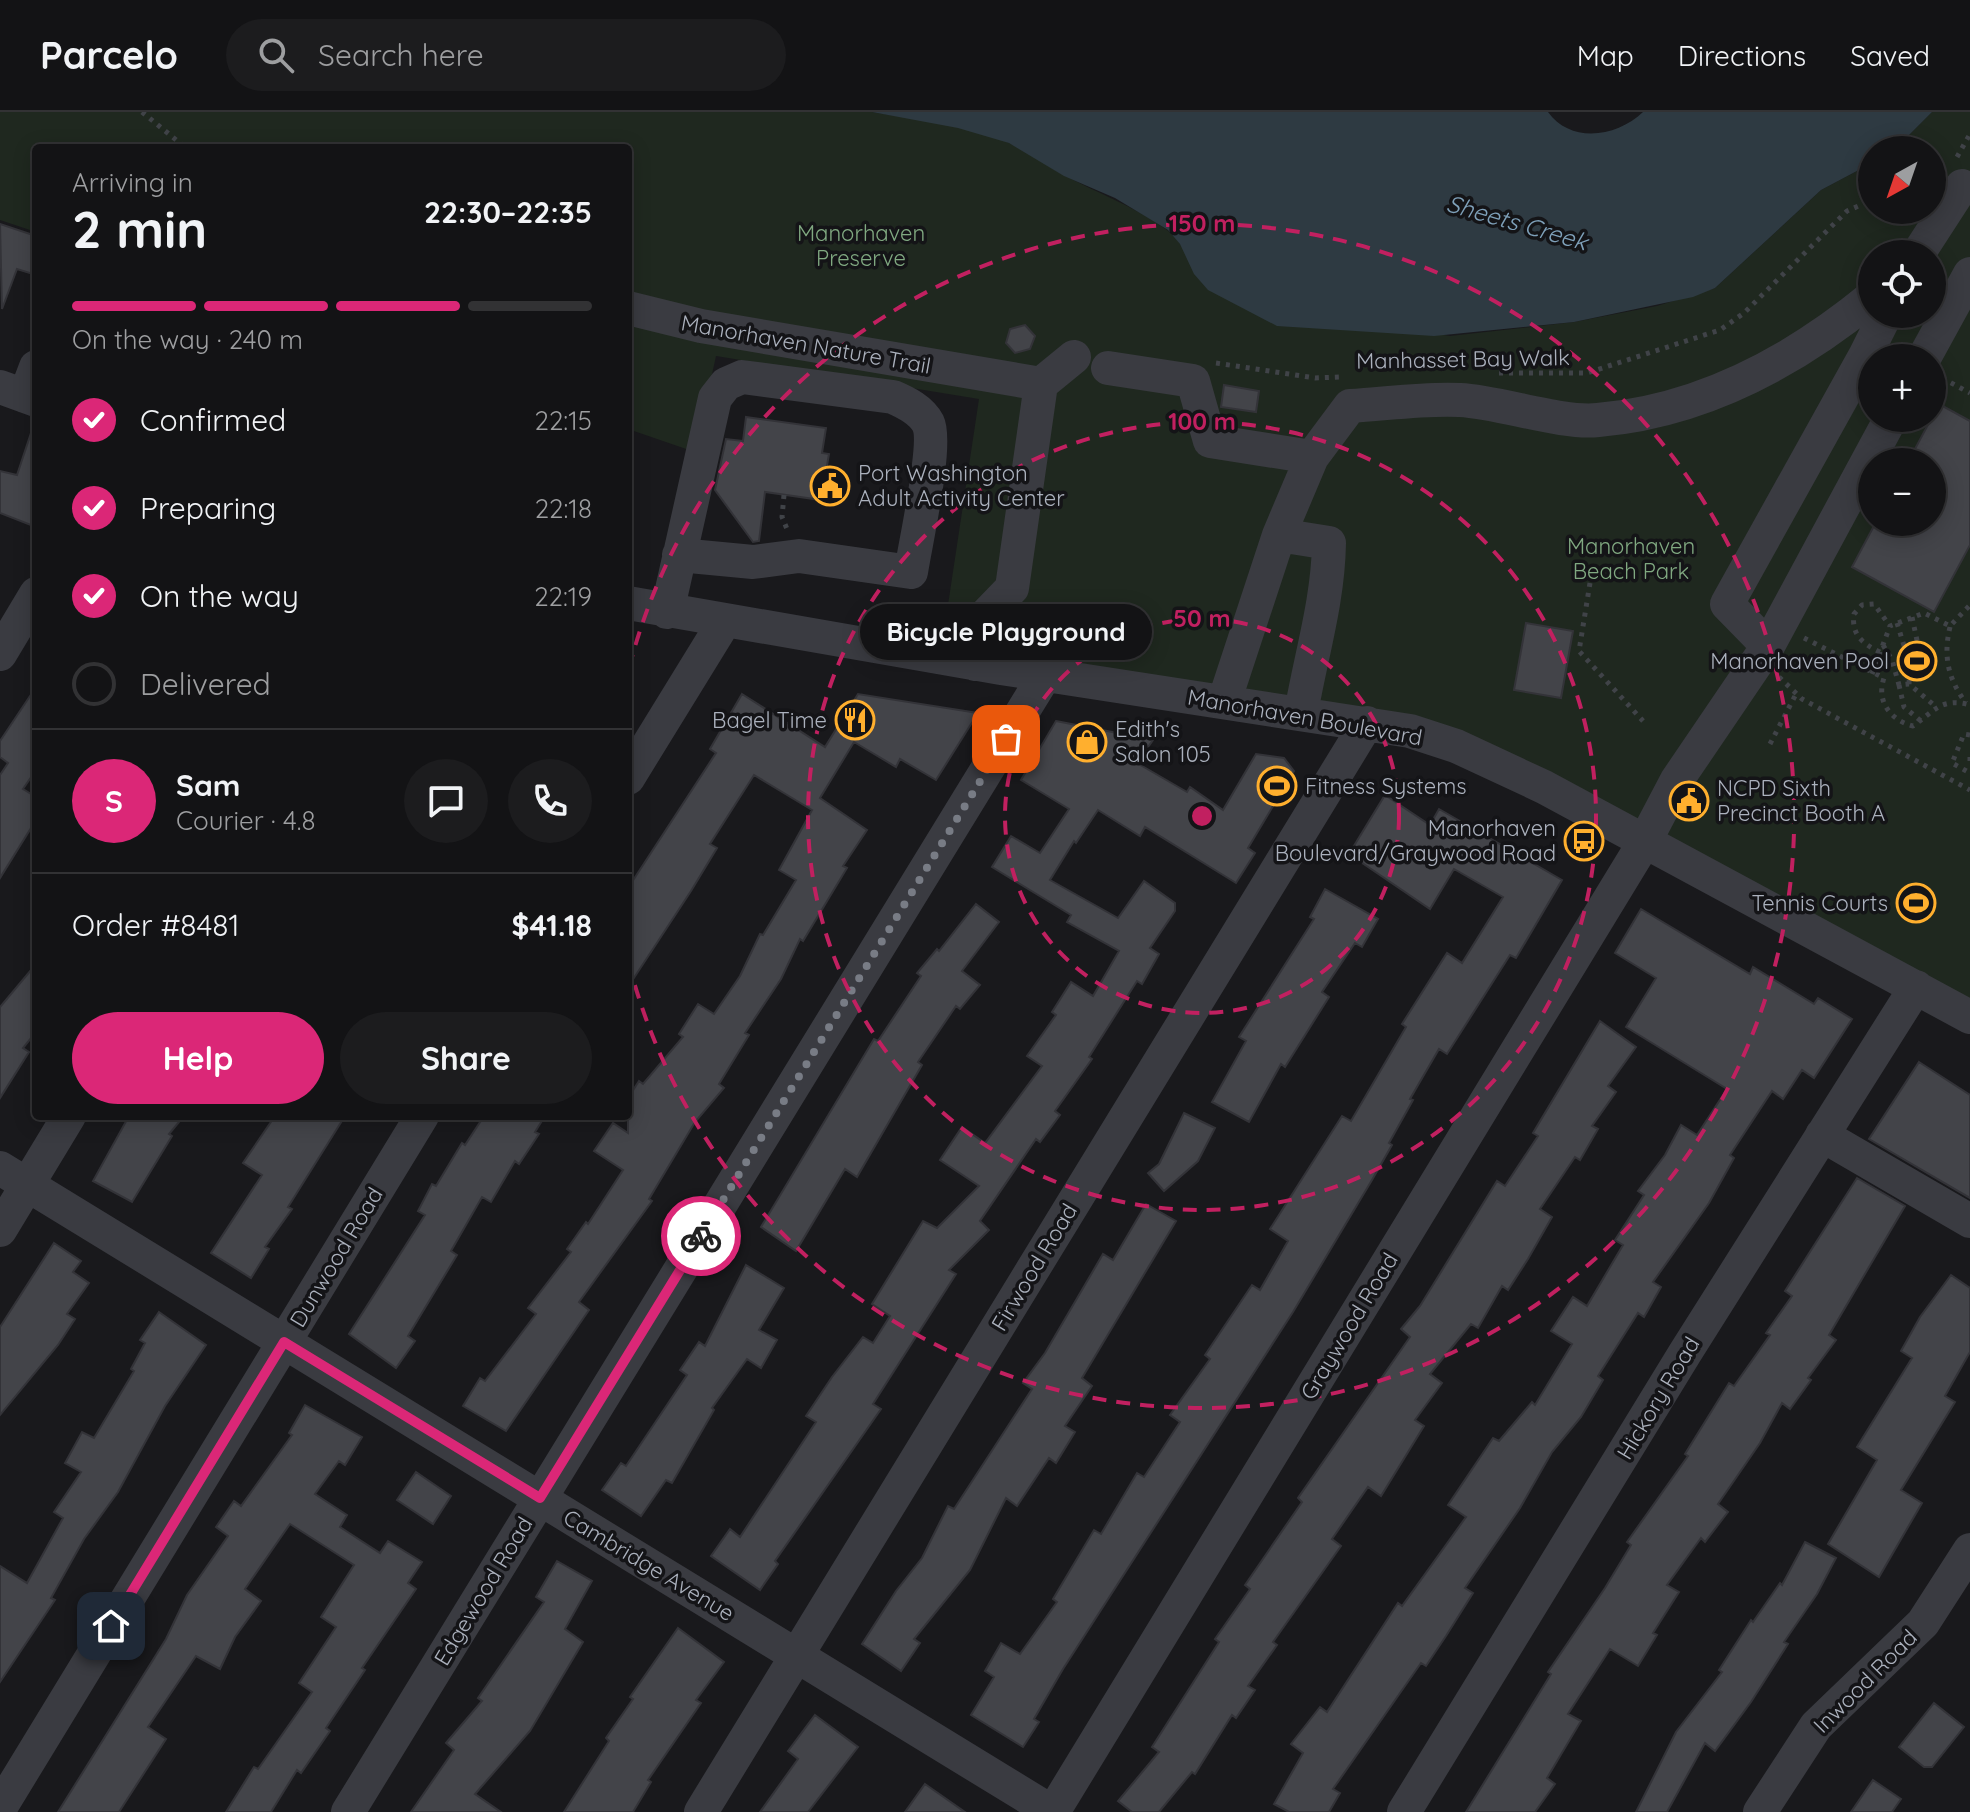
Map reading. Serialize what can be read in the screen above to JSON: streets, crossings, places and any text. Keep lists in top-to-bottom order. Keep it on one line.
{"streets":{"street":["Manorhaven Nature Trail","Manorhaven Boulevard","Dunwood Road","Firwood Road","Graywood Road","Hickory Road","Cambridge Avenue","Edgewood Road","Inwood Road"],"path":["Manhasset Bay Walk"]},"crossings":[["Manorhaven Boulevard","Firwood Road"],["Manorhaven Boulevard","Graywood Road"],["Manorhaven Boulevard","Hickory Road"],["Manorhaven Boulevard","Edgewood Road"],["Dunwood Road","Cambridge Avenue"],["Firwood Road","Cambridge Avenue"],["Graywood Road","Cambridge Avenue"],["Cambridge Avenue","Edgewood Road"]],"water":["Sheets Creek"],"parks":["Manorhaven Preserve","Manorhaven Beach Park"],"places":{"public building":["Port Washington Adult Activity Center","NCPD Sixth Precinct Booth A"],"sports":["Manorhaven Pool","Fitness Systems","Tennis Courts"],"restaurant":["Bagel Time"],"other":["Bicycle Playground"],"shop":["Edith's Salon 105"],"bus stop":["Manorhaven Boulevard/Graywood Road"]},"north":"bottom left","page":{"header":"Parcelo","search":"Search here","nav":["Map","Directions","Saved"],"map_buttons":["+","−"],"heading":["2 min","Arriving in","22:30–22:35"],"panel":["Sam","Courier · 4.8","Order #8481","$41.18"],"bar":"On the way · 240 m","list":[["Confirmed","22:15"],["Preparing","22:18"],["On the way","22:19"],"Delivered"],"bubble":"Bicycle Playground","round":"S","buttons":["Help","Share"]},"rings":["150 m","100 m","50 m"]}
